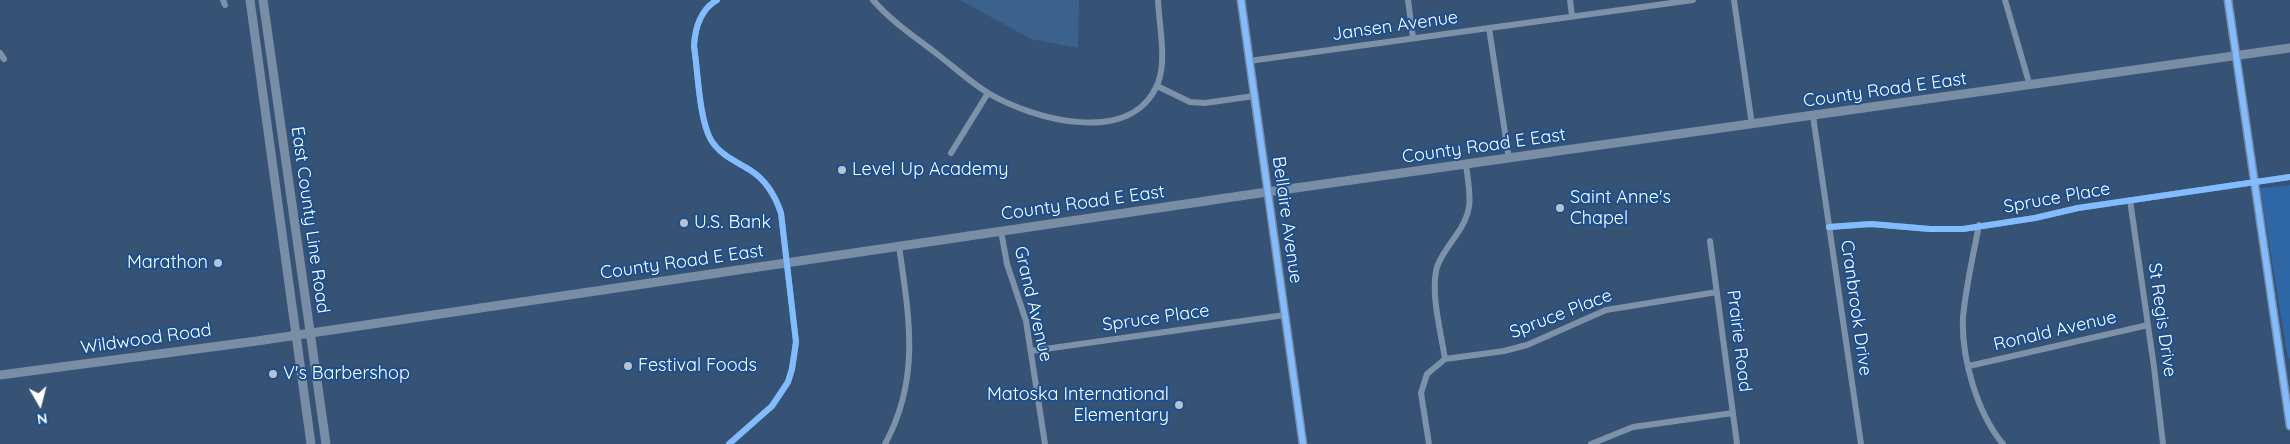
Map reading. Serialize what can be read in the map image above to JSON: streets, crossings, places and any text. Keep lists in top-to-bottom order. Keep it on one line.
{"streets":{"main road":["County Road E East","East County Line Road","Bellaire Avenue","Wildwood Road"],"street":["Jansen Avenue","Spruce Place","Grand Avenue","Cranbrook Drive","St Regis Drive","Ronald Avenue","Prairie Road"]},"crossings":[["Jansen Avenue","Bellaire Avenue"],["County Road E East","East County Line Road"],["County Road E East","Bellaire Avenue"],["County Road E East","Grand Avenue"],["County Road E East","Cranbrook Drive"],["County Road E East","Wildwood Road"],["Spruce Place","Bellaire Avenue"],["Spruce Place","Grand Avenue"],["Spruce Place","Cranbrook Drive"],["Spruce Place","St Regis Drive"],["Spruce Place","Prairie Road"],["East County Line Road","Wildwood Road"],["St Regis Drive","Ronald Avenue"]],"places":["Level Up Academy","Saint Anne's Chapel","U.S. Bank","Marathon","Festival Foods","V's Barbershop","Matoska International Elementary"],"north":"bottom"}
